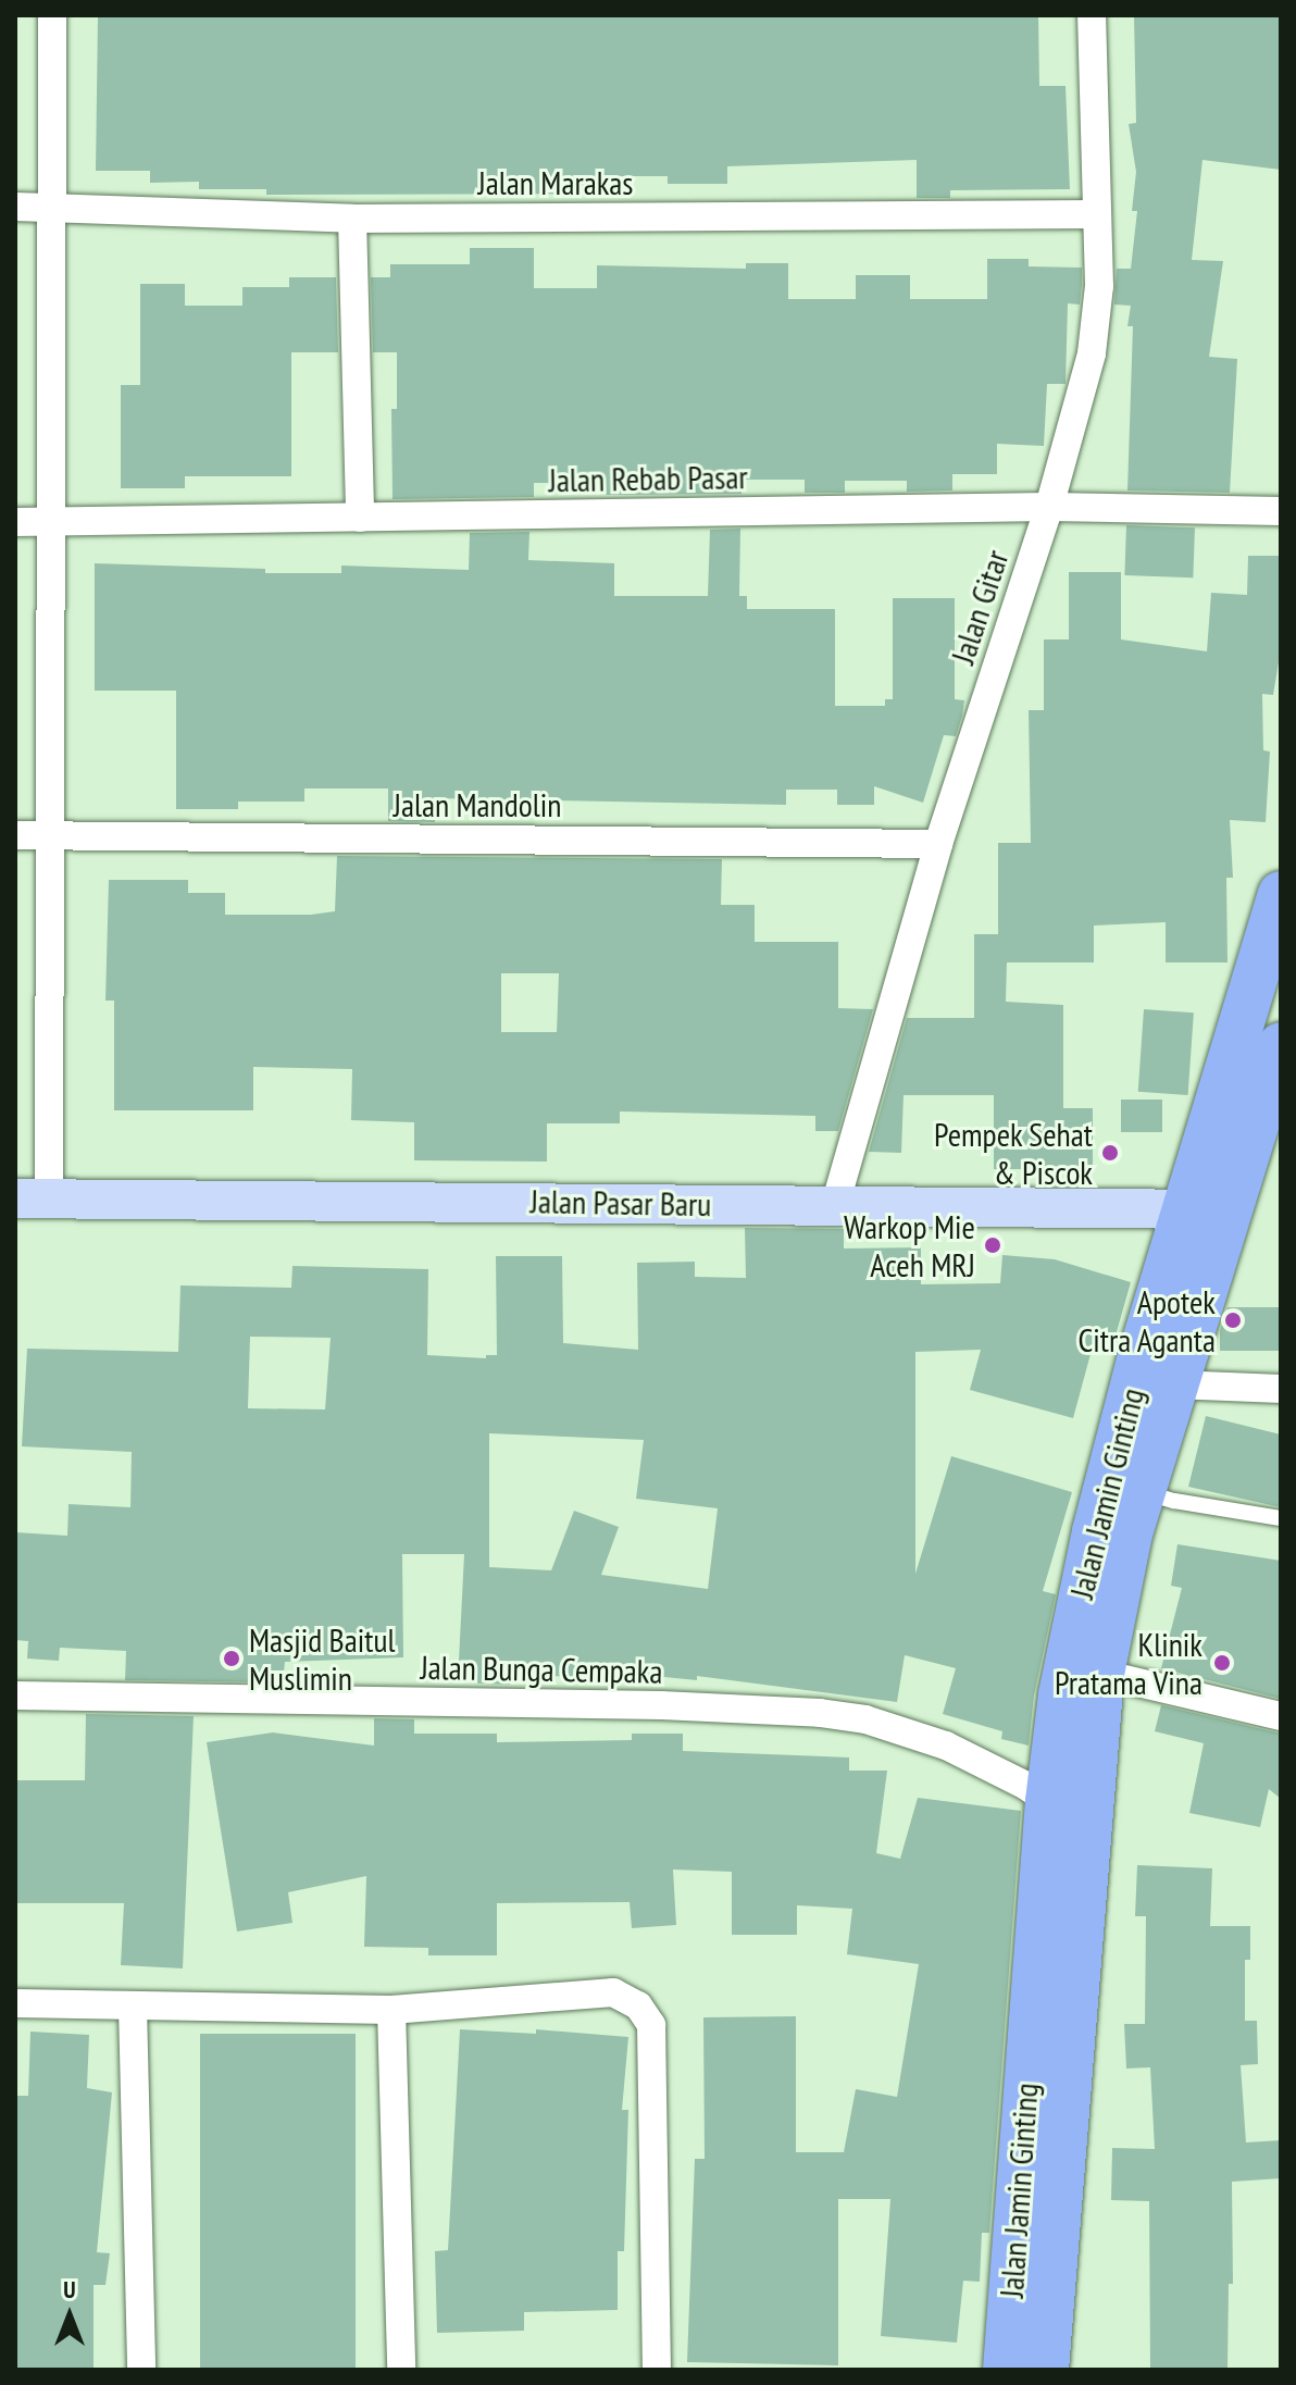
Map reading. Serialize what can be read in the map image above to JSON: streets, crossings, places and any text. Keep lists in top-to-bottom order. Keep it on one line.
{"streets":{"main road":["Jalan Jamin Ginting"],"street":["Jalan Marakas","Jalan Rebab Pasar","Jalan Gitar","Jalan Mandolin","Jalan Pasar Baru","Jalan Bunga Cempaka"]},"crossings":[["Jalan Marakas","Jalan Gitar"],["Jalan Rebab Pasar","Jalan Gitar"],["Jalan Gitar","Jalan Mandolin"],["Jalan Gitar","Jalan Pasar Baru"],["Jalan Pasar Baru","Jalan Jamin Ginting"],["Jalan Jamin Ginting","Jalan Bunga Cempaka"]],"places":["Pempek Sehat & Piscok","Warkop Mie Aceh MRJ","Apotek Citra Aganta","Masjid Baitul Muslimin","Klinik Pratama Vina"],"north":"top"}
